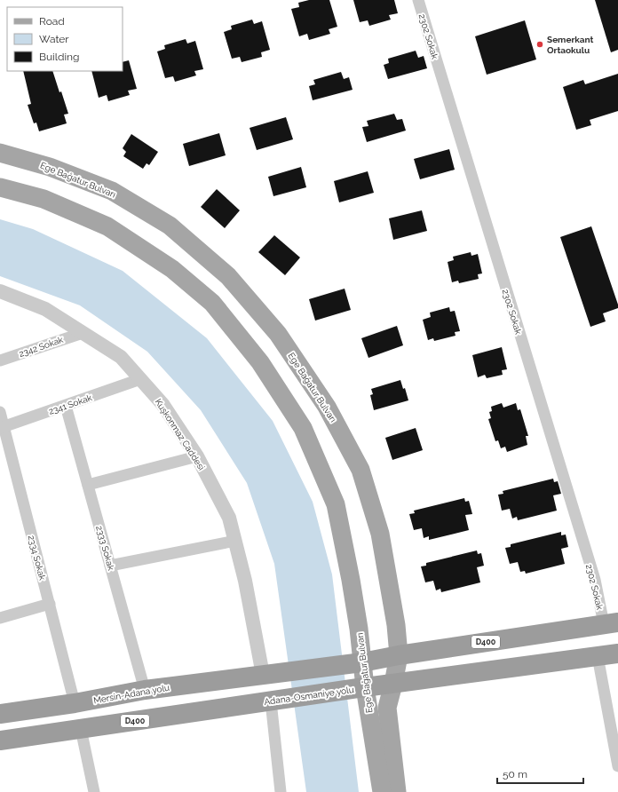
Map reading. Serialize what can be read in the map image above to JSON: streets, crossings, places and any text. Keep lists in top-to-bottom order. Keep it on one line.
{"streets":{"highway":["D400","Mersin-Adana yolu","Adana-Osmaniye yolu"],"main road":["Ege Bağatur Bulvarı"],"street":["2302 Sokak","2342 Sokak","2341 Sokak","Kuşkonmaz Caddesi","2333 Sokak","2334 Sokak"]},"crossings":[["2302 Sokak","D400"],["Ege Bağatur Bulvarı","D400"],["Ege Bağatur Bulvarı","Adana-Osmaniye yolu"],["2342 Sokak","Kuşkonmaz Caddesi"],["2341 Sokak","Kuşkonmaz Caddesi"],["2341 Sokak","2333 Sokak"],["2341 Sokak","2334 Sokak"],["Kuşkonmaz Caddesi","D400"],["Kuşkonmaz Caddesi","Mersin-Adana yolu"],["2333 Sokak","Mersin-Adana yolu"],["2334 Sokak","Mersin-Adana yolu"],["D400","Mersin-Adana yolu"]],"places":["Semerkant Ortaokulu"],"legend":["Road","Water","Building"],"scale_bar":"50 m"}
